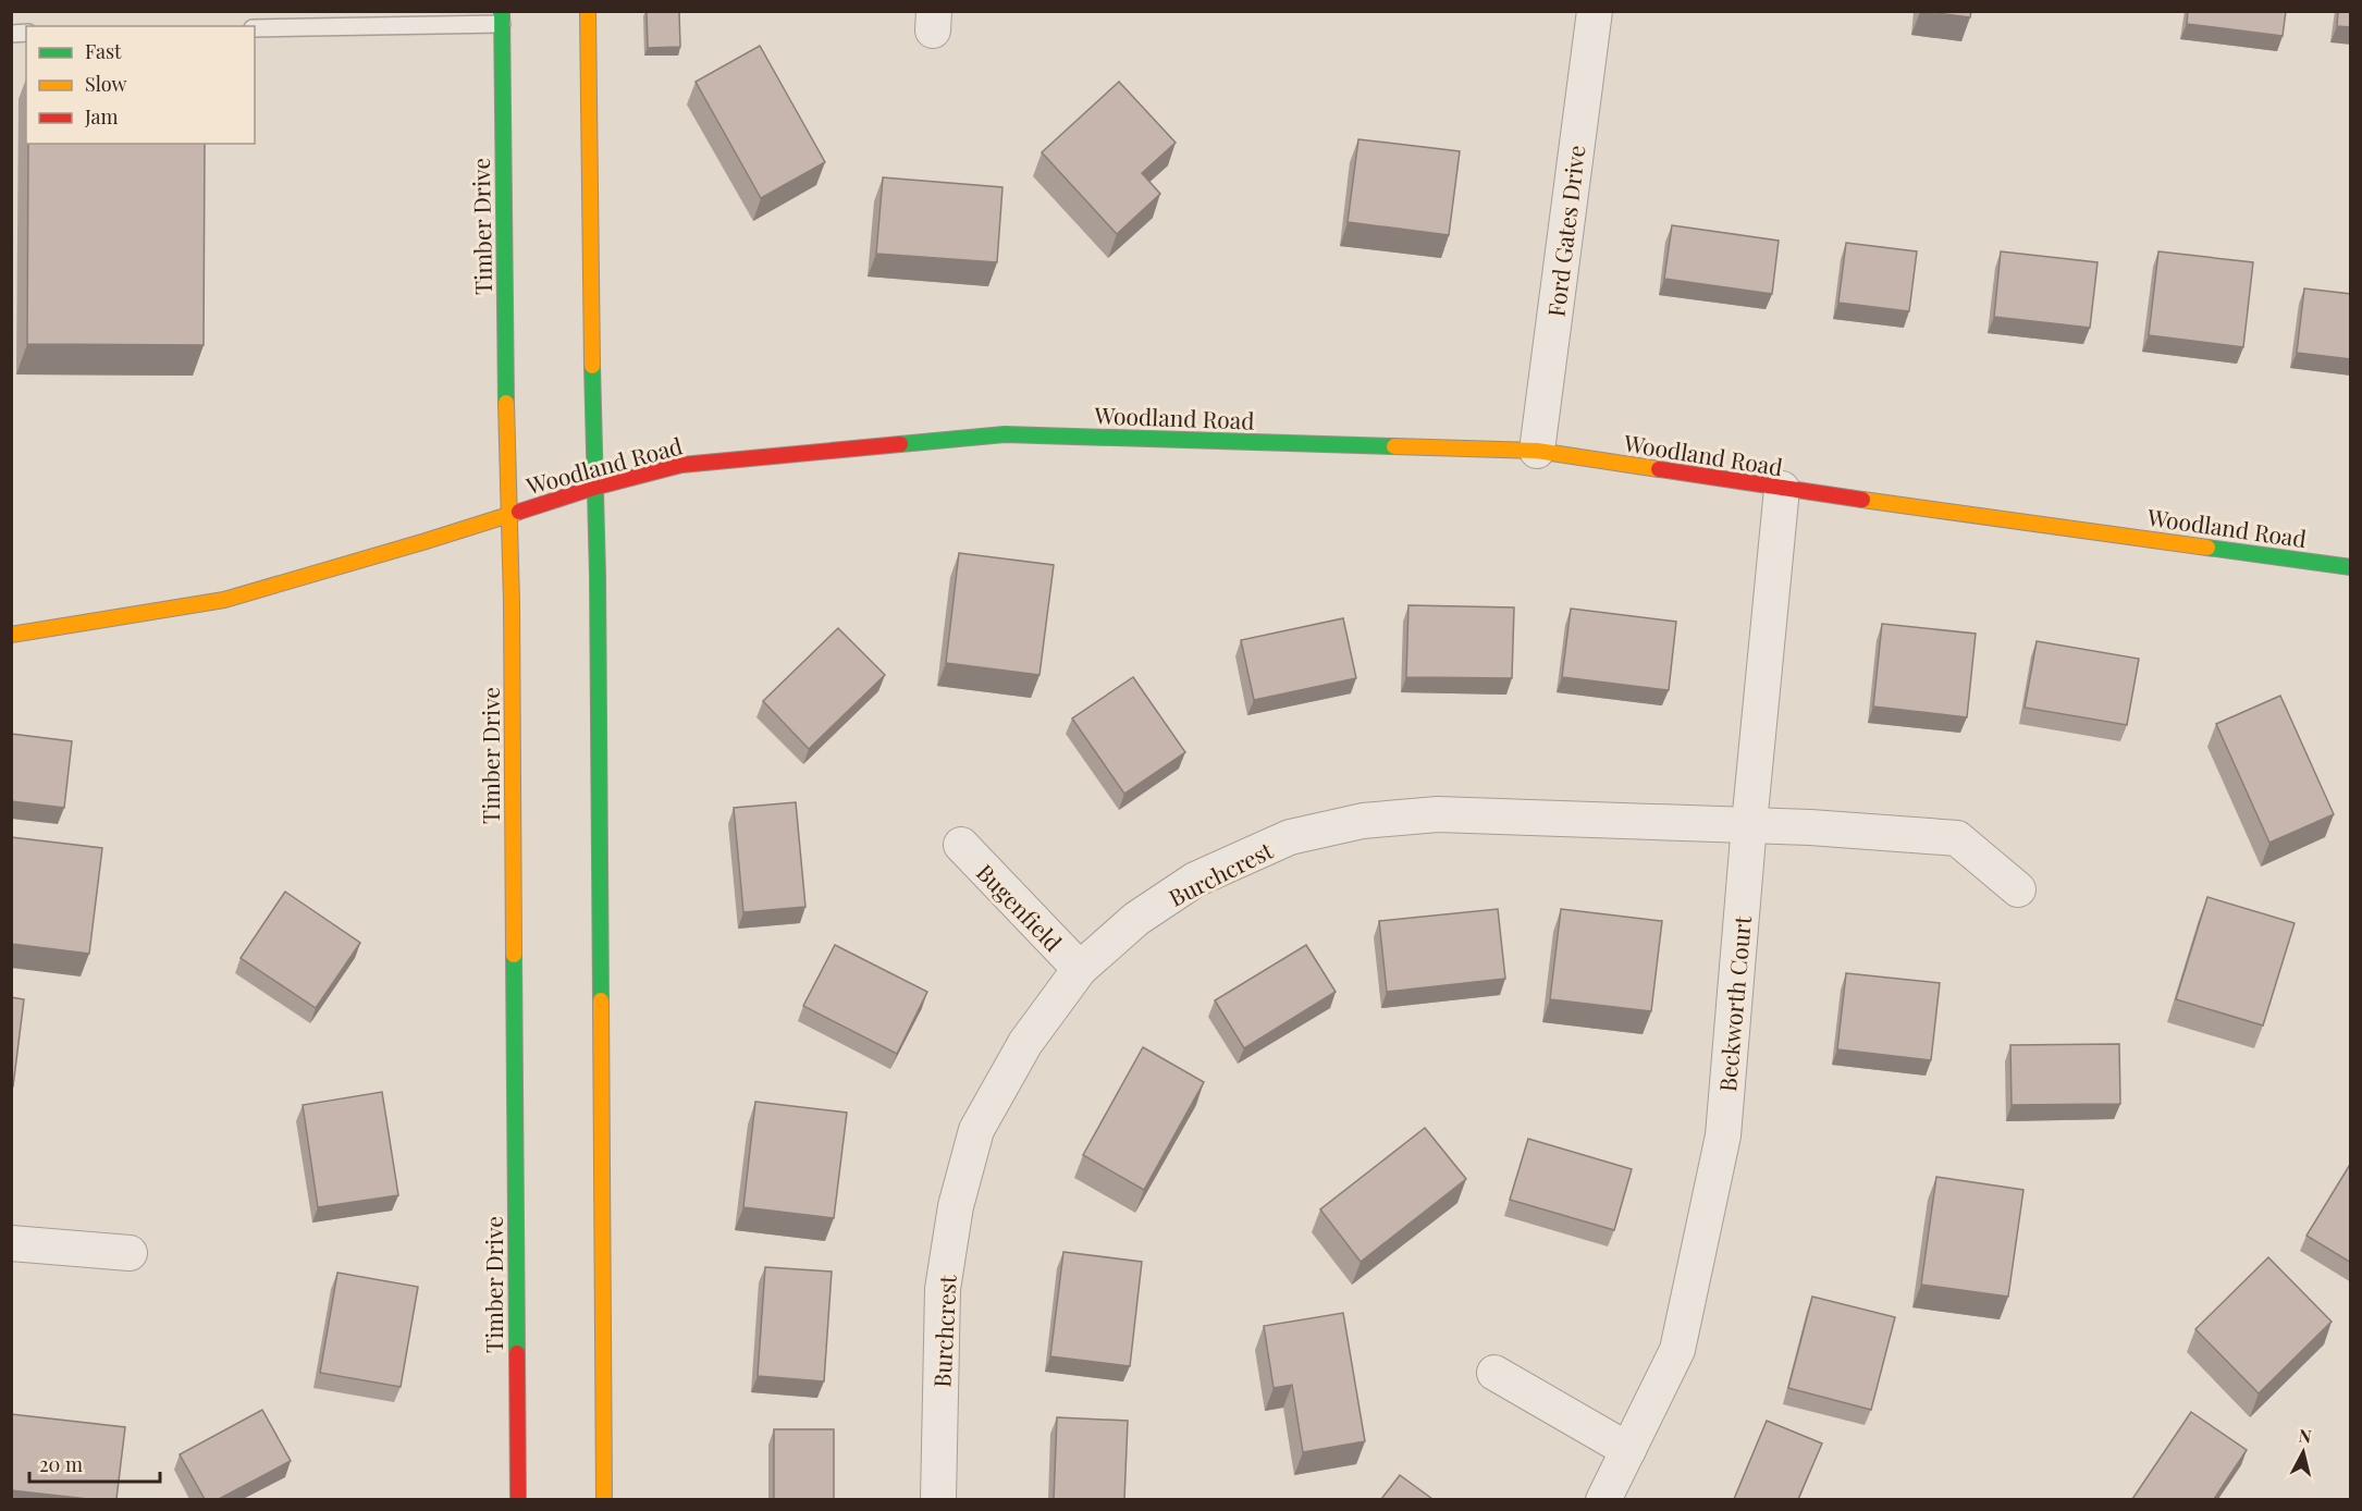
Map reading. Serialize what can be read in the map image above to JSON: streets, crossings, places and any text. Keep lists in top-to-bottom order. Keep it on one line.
{"streets":{"main road":["Timber Drive","Woodland Road"],"street":["Ford Gates Drive","Burchcrest","Bugenfield","Beckworth Court"]},"crossings":[["Timber Drive","Woodland Road"],["Ford Gates Drive","Woodland Road"],["Woodland Road","Beckworth Court"],["Burchcrest","Bugenfield"],["Burchcrest","Beckworth Court"]],"legend":["Fast","Slow","Jam"],"scale_bar":"20 m","north":"top"}
